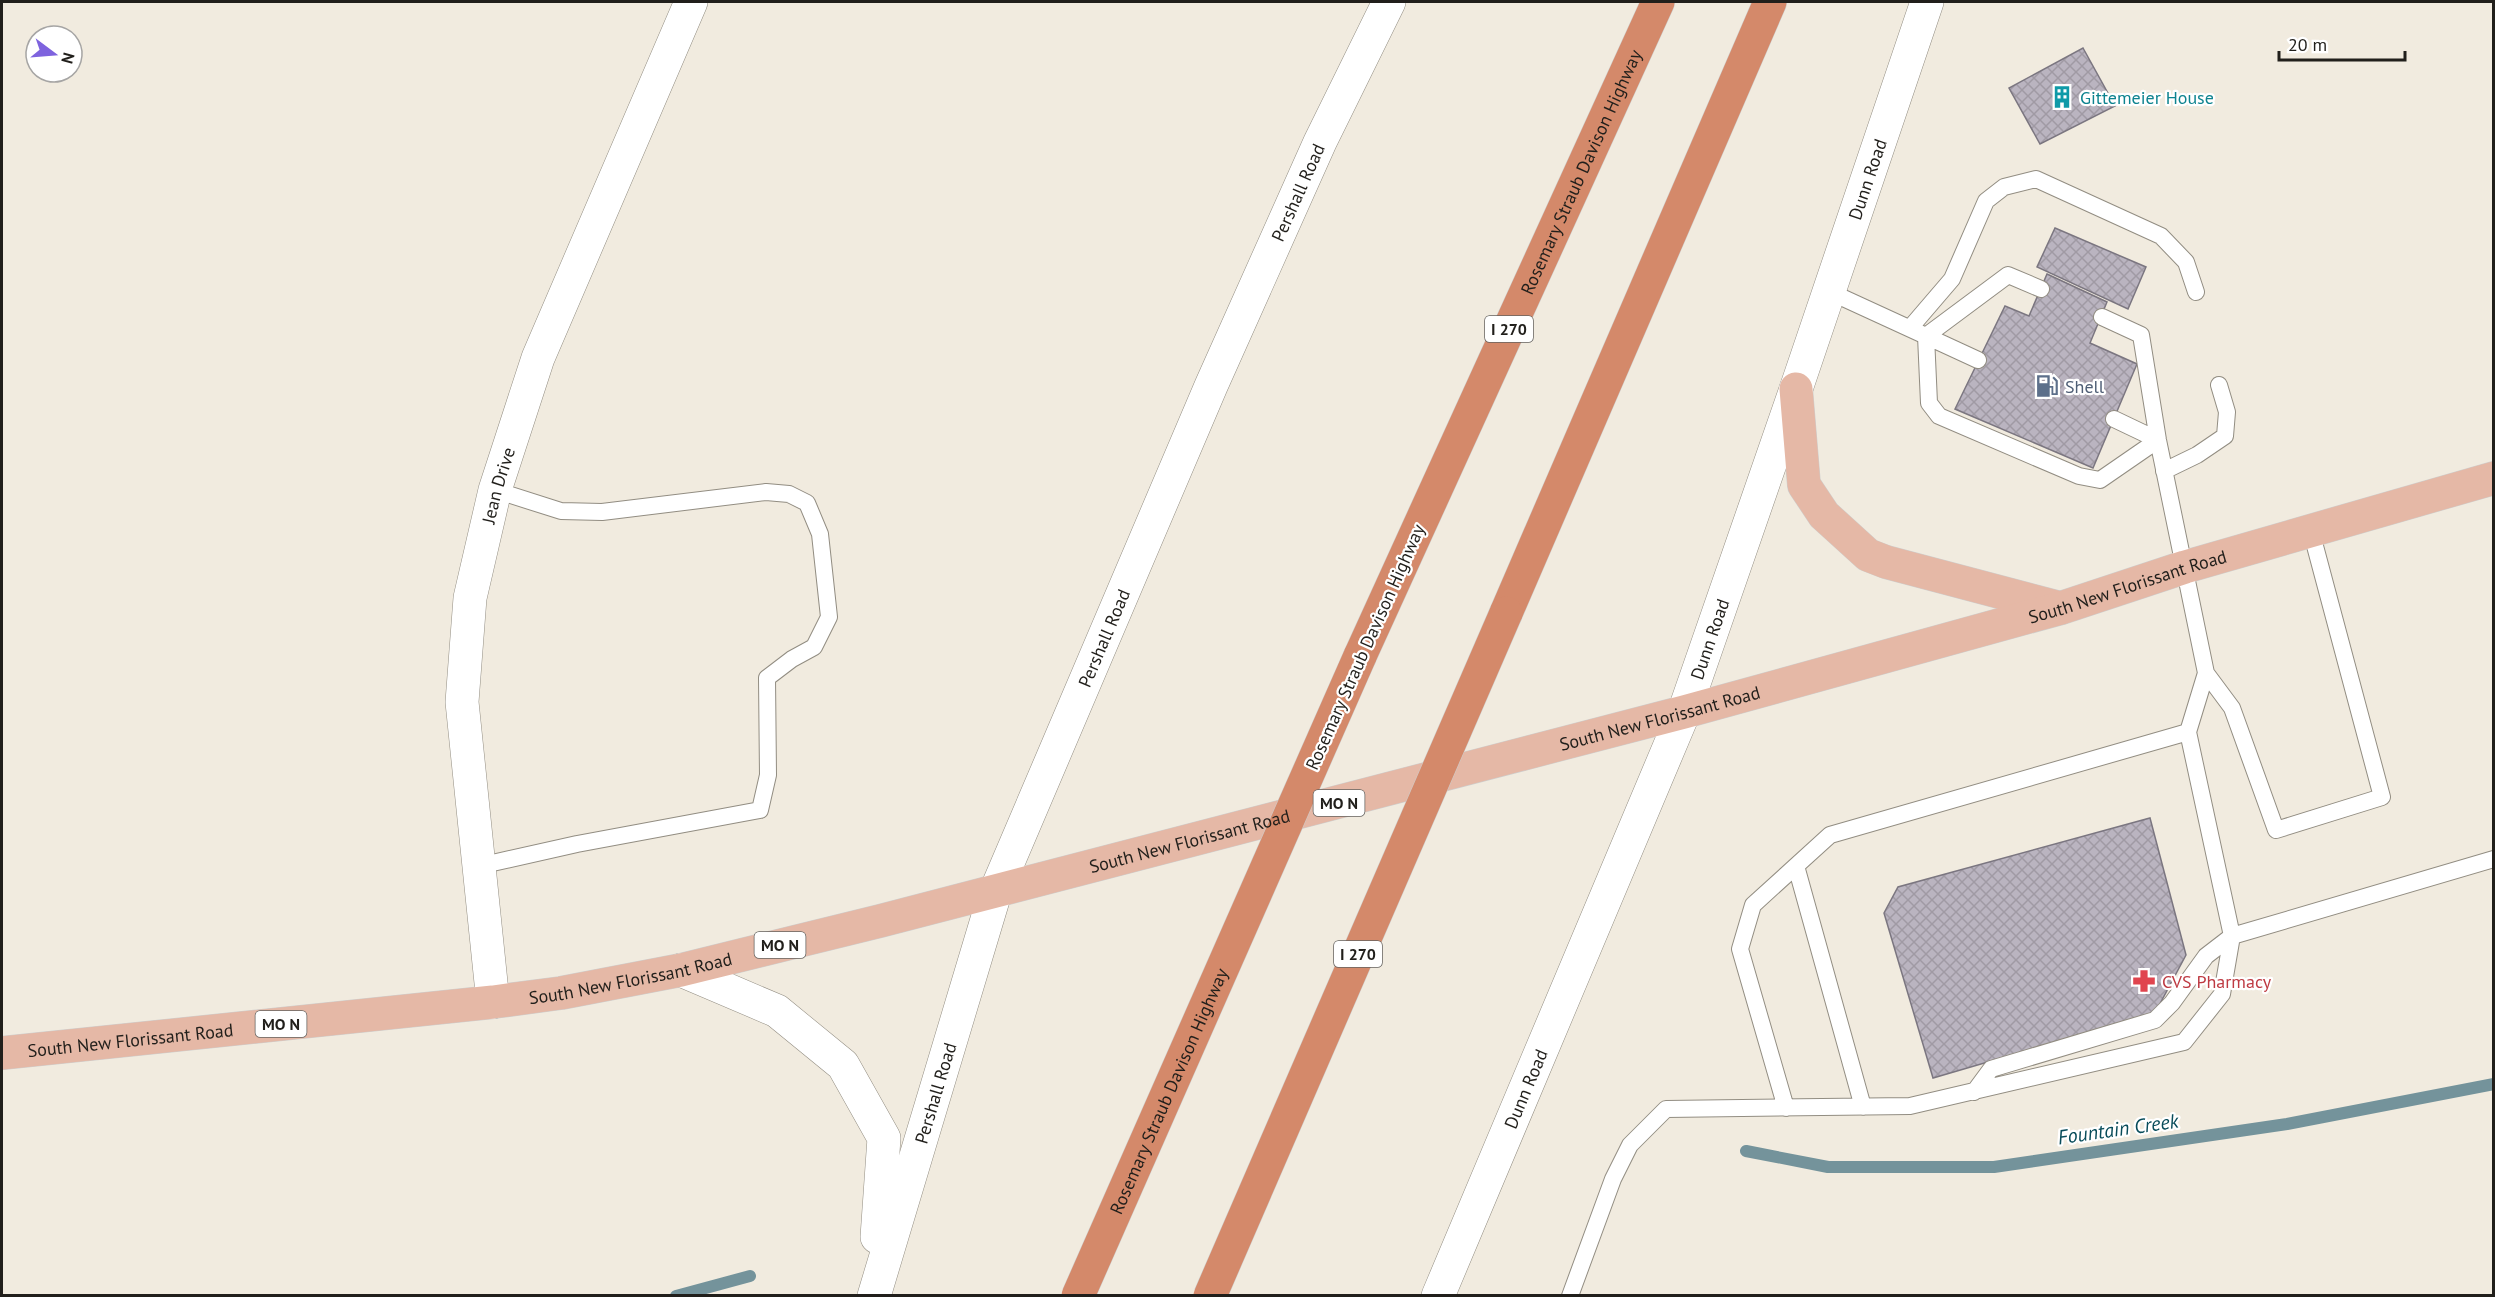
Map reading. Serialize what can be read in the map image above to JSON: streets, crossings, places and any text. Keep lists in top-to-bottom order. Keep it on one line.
{"streets":{"highway":["Rosemary Straub Davison Highway","I 270"],"main road":["South New Florissant Road","MO N"],"street":["Dunn Road","Pershall Road","Jean Drive"]},"crossings":[["Dunn Road","South New Florissant Road"],["Pershall Road","South New Florissant Road"],["Jean Drive","South New Florissant Road"]],"water":["Fountain Creek"],"places":{"building":["Gittemeier House"],"fuel station":["Shell"],"pharmacy":["CVS Pharmacy"]},"scale_bar":"20 m","north":"right"}
